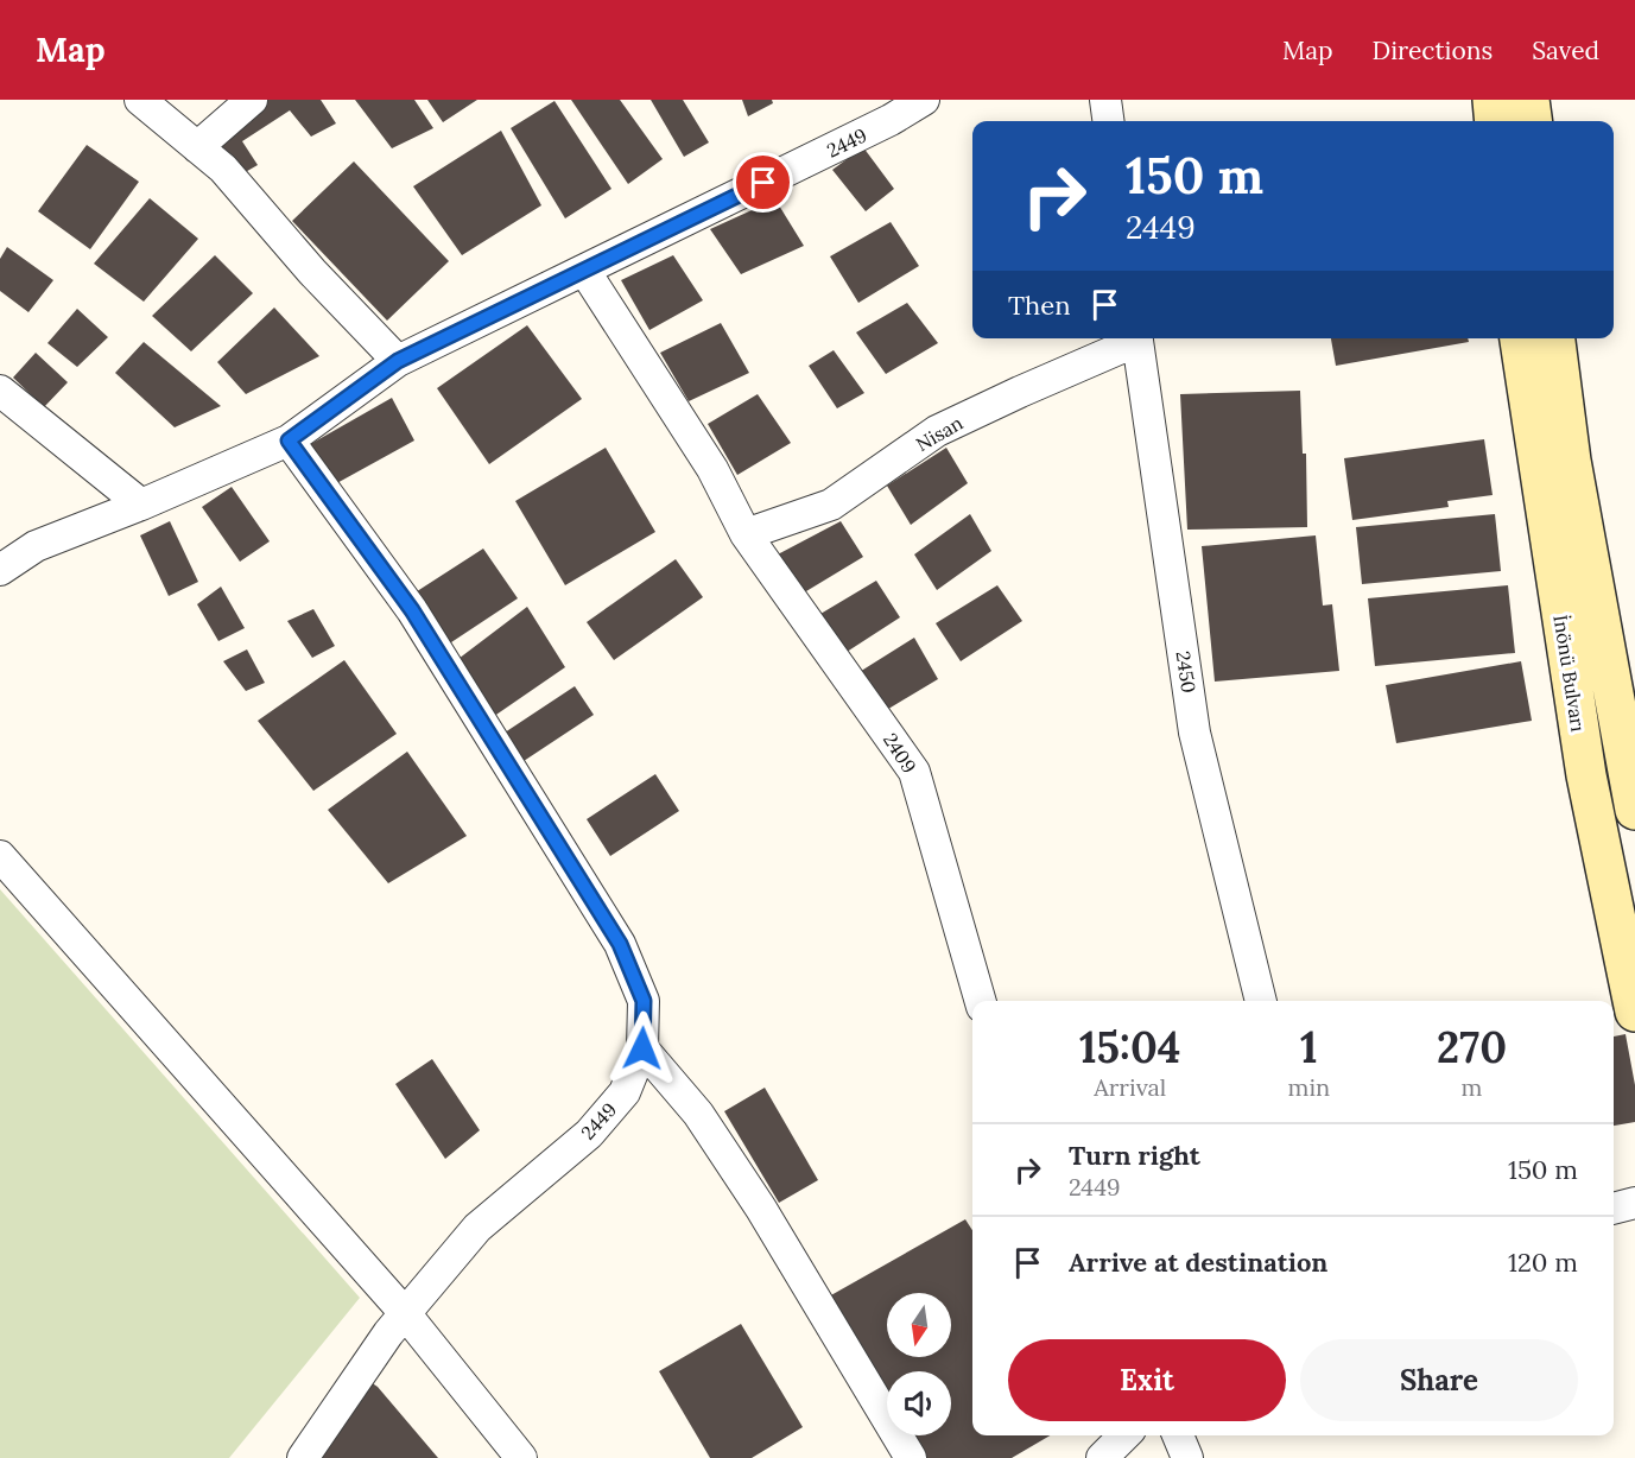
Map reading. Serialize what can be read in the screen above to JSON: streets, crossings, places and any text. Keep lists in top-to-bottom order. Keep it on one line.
{"streets":{"main road":["İnönü Bulvarı"],"street":["2449","Nisan","2450","2409"]},"crossings":[["2449","2409"],["Nisan","2409"]],"north":"bottom","page":{"header":"Map","nav":["Map","Directions","Saved"],"turn":["150 m","2449"],"then":"Then","eta":["15:04","Arrival","1","min","270","m"],"list":[{"name":"Turn right","note":"2449","value":"150 m"},{"name":"Arrive at destination","value":"120 m"}],"buttons":["Exit","Share"]}}
